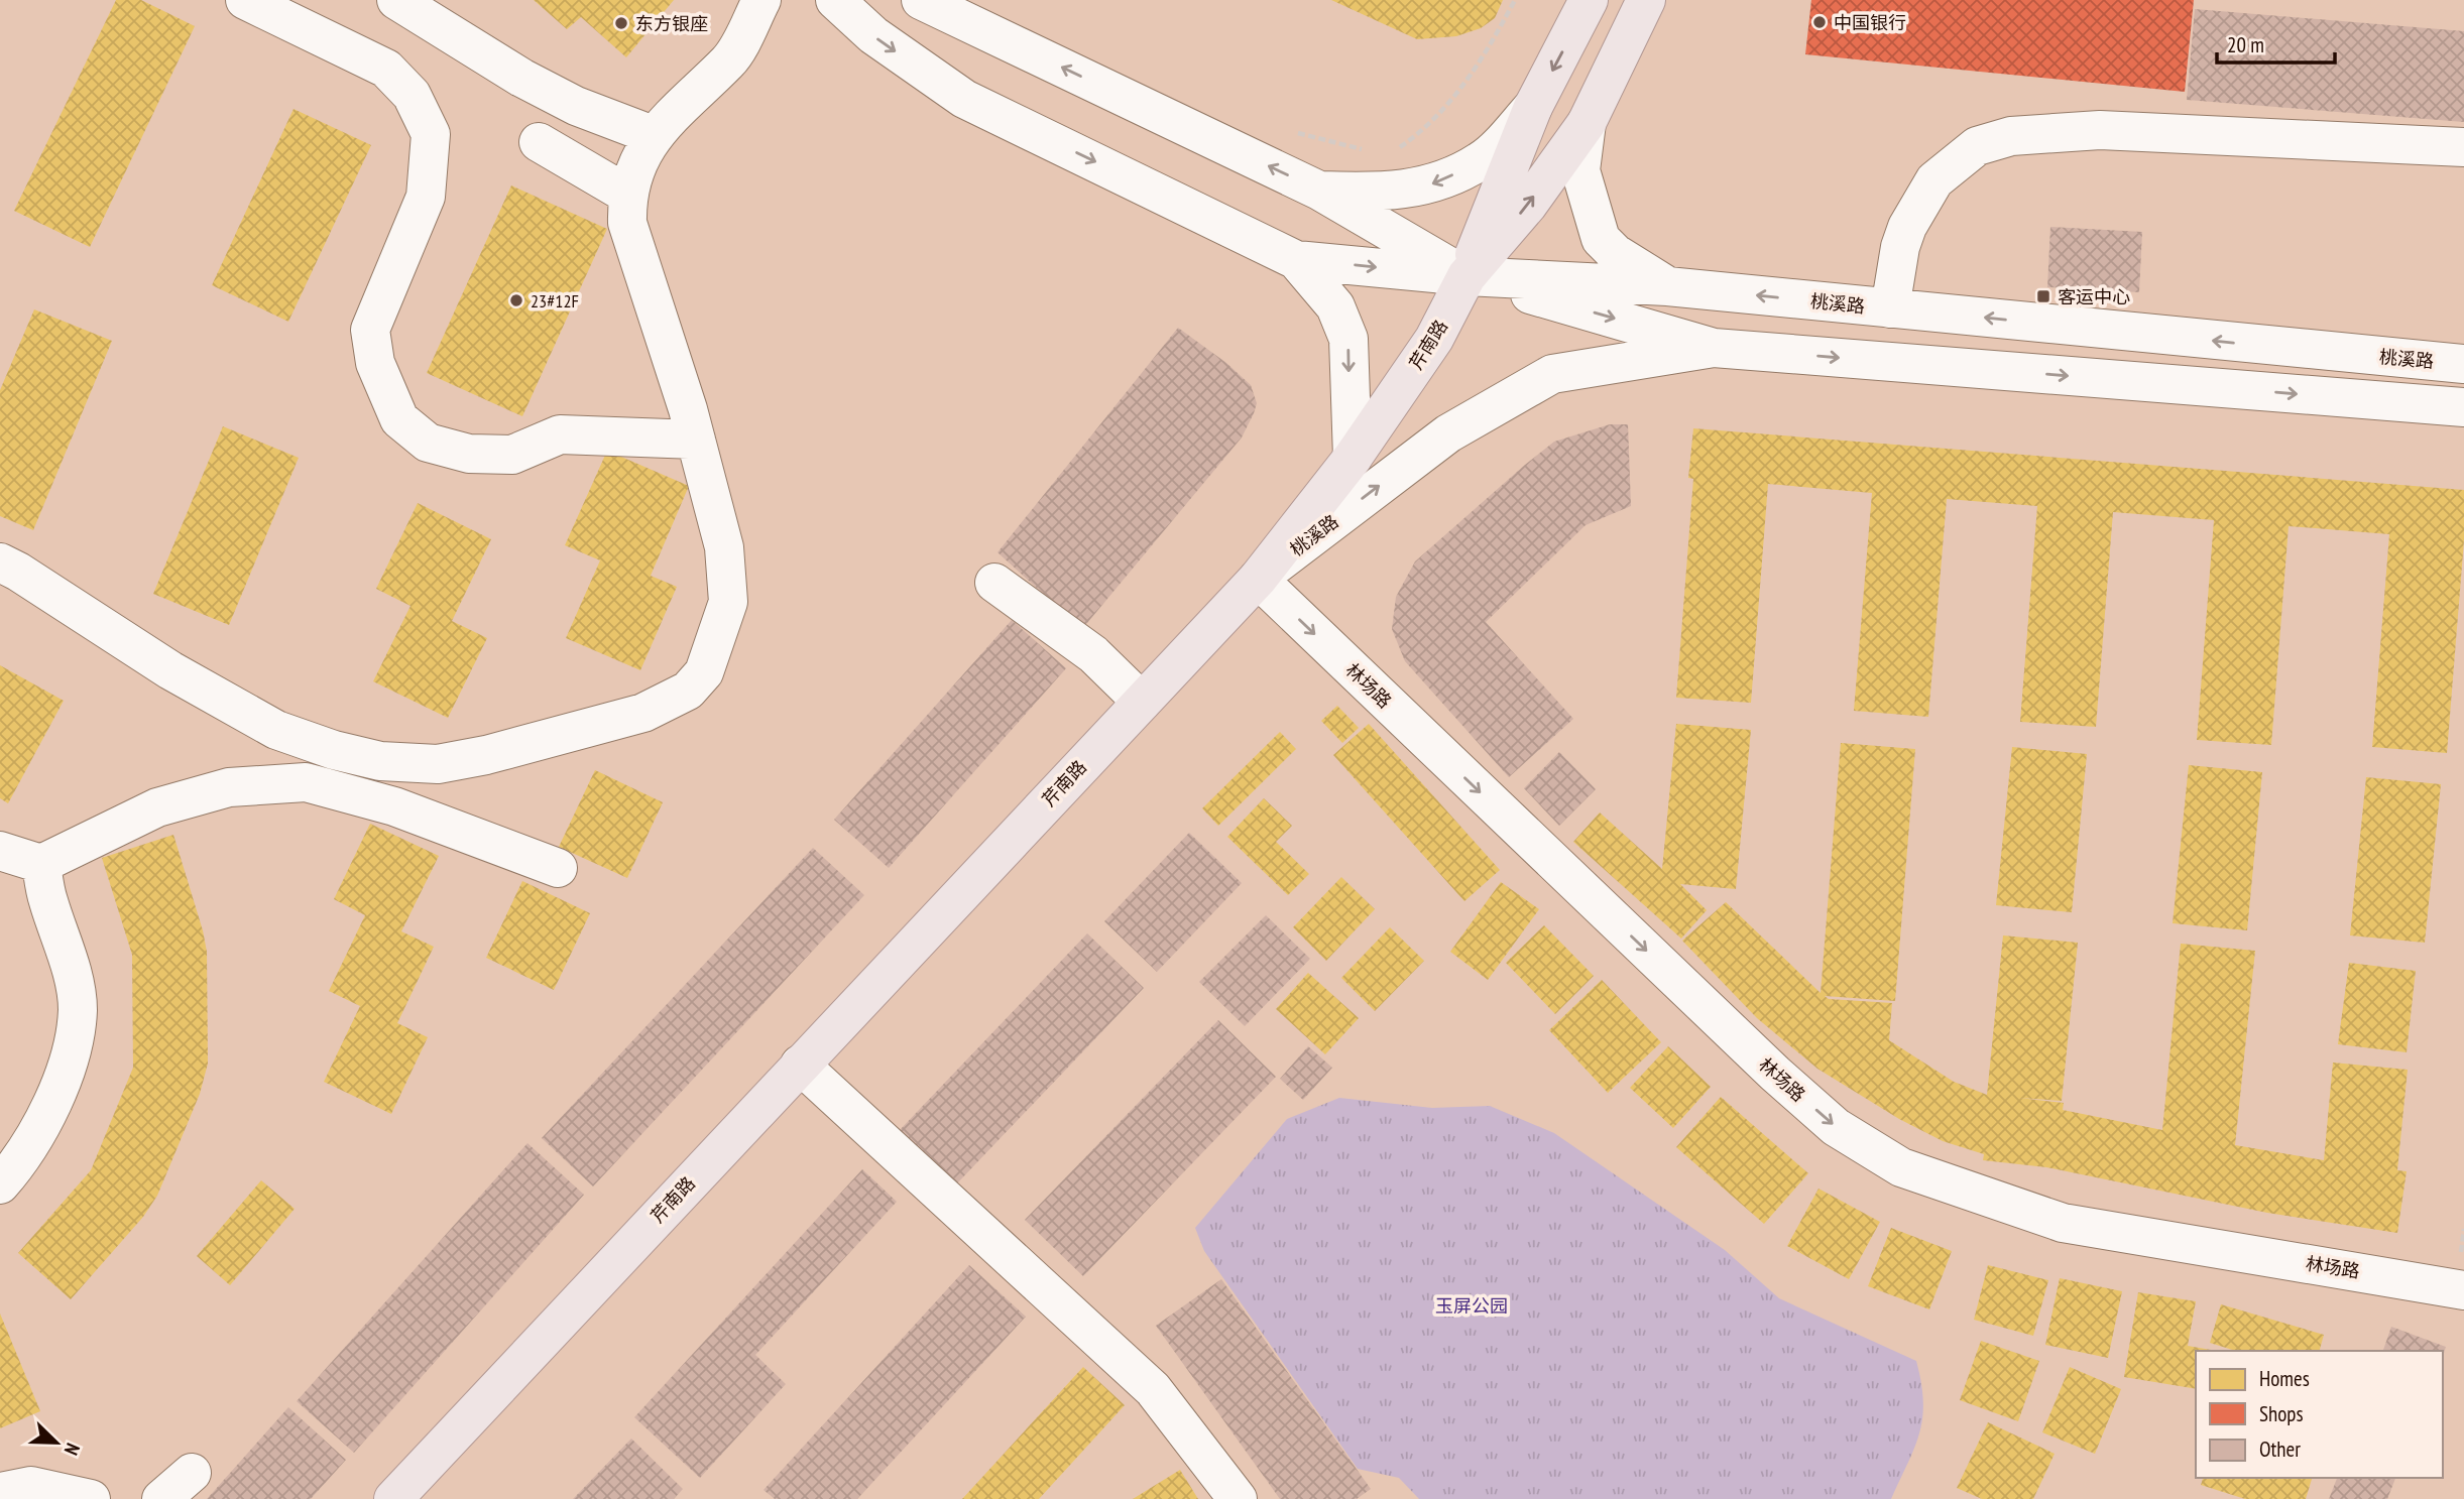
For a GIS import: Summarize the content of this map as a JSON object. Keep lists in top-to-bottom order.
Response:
{
  "streets": {
    "main road": ["芹南路"],
    "street": ["桃溪路", "林场路"]
  },
  "crossings": [
    ["桃溪路", "芹南路"],
    ["桃溪路", "林场路"],
    ["芹南路", "林场路"]
  ],
  "one_way": ["林场路"],
  "parks": ["玉屏公园"],
  "places": {
    "other": ["中国银行", "东方银座", "23#12F"],
    "transit": ["客运中心"]
  },
  "legend": ["Homes", "Shops", "Other"],
  "scale_bar": "20 m",
  "north": "bottom right"
}
